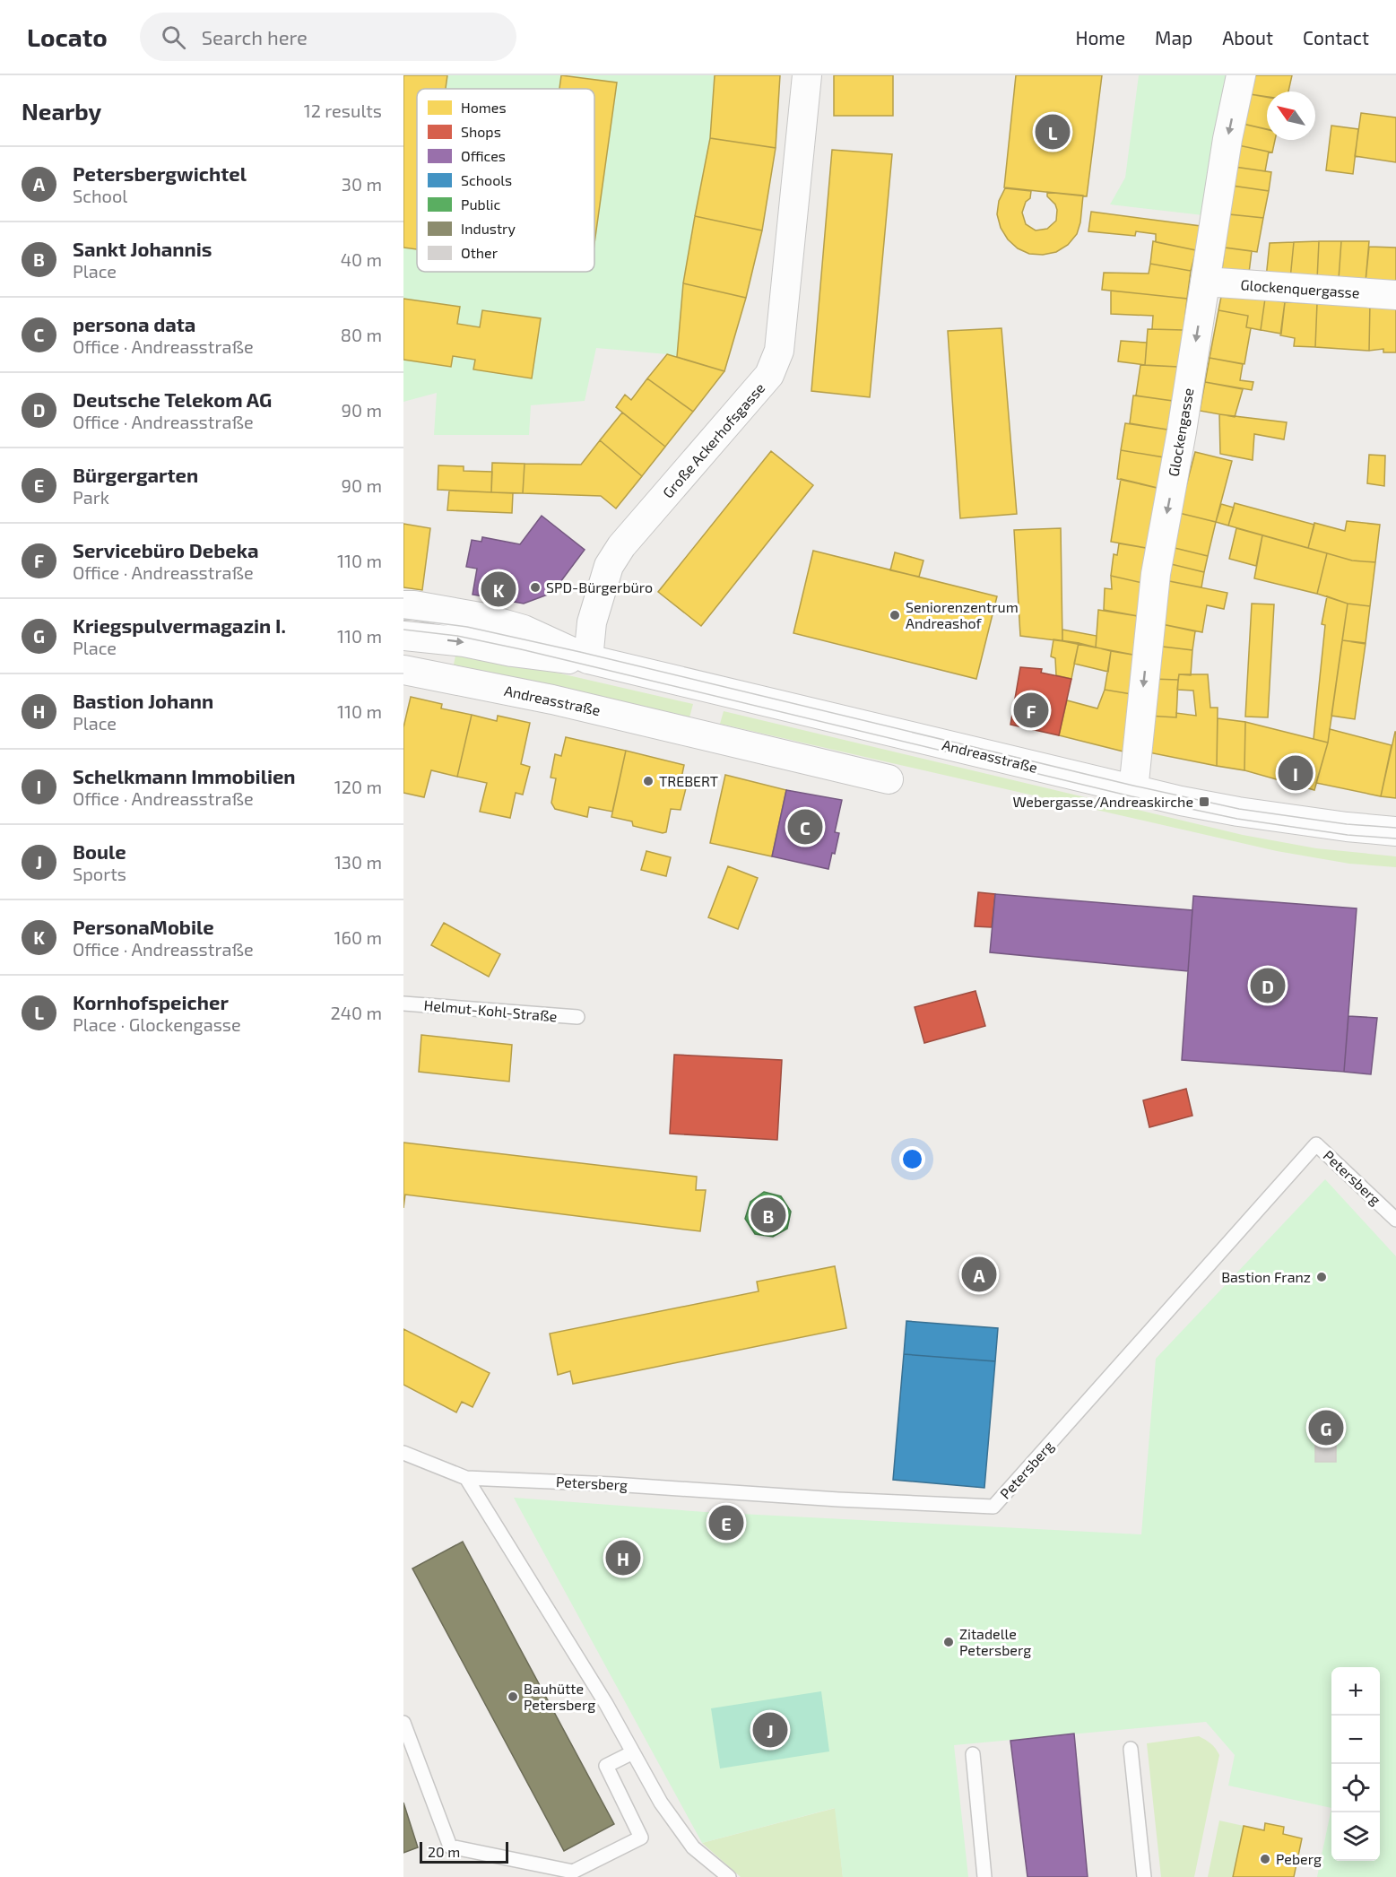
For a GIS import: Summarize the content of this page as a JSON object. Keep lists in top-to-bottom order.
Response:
{
  "streets": {
    "street": [
      "Glockenquergasse",
      "Glockengasse",
      "Große Ackerhofsgasse",
      "Andreasstraße"
    ],
    "lane": ["Helmut-Kohl-Straße", "Petersberg"]
  },
  "crossings": [
    ["Glockenquergasse", "Glockengasse"],
    ["Glockengasse", "Andreasstraße"],
    ["Große Ackerhofsgasse", "Andreasstraße"]
  ],
  "one_way": ["Glockengasse"],
  "places": {
    "other": [
      "SPD-Bürgerbüro",
      "Seniorenzentrum Andreashof",
      "TREBERT",
      "Bastion Franz",
      "Zitadelle Petersberg",
      "Bauhütte Petersberg",
      "Peberg"
    ],
    "transit": ["Webergasse/Andreaskirche"]
  },
  "legend": [
    "Homes",
    "Shops",
    "Offices",
    "Schools",
    "Public",
    "Industry",
    "Other"
  ],
  "scale_bar": "20 m",
  "north": "top left",
  "page": {
    "header": "Locato",
    "search": "Search here",
    "nav": [
      "Home",
      "Map",
      "About",
      "Contact"
    ],
    "heading": ["Nearby", "12 results"],
    "pins": [
      "L",
      "K",
      "F",
      "I",
      "C",
      "D",
      "B",
      "A",
      "G",
      "E",
      "H",
      "J"
    ],
    "list": [
      {
        "mark": "A",
        "name": "Petersbergwichtel",
        "note": "School",
        "value": "30 m"
      },
      {
        "mark": "B",
        "name": "Sankt Johannis",
        "note": "Place",
        "value": "40 m"
      },
      {
        "mark": "C",
        "name": "persona data",
        "note": "Office · Andreasstraße",
        "value": "80 m"
      },
      {
        "mark": "D",
        "name": "Deutsche Telekom AG",
        "note": "Office · Andreasstraße",
        "value": "90 m"
      },
      {
        "mark": "E",
        "name": "Bürgergarten",
        "note": "Park",
        "value": "90 m"
      },
      {
        "mark": "F",
        "name": "Servicebüro Debeka",
        "note": "Office · Andreasstraße",
        "value": "110 m"
      },
      {
        "mark": "G",
        "name": "Kriegspulvermagazin I.",
        "note": "Place",
        "value": "110 m"
      },
      {
        "mark": "H",
        "name": "Bastion Johann",
        "note": "Place",
        "value": "110 m"
      },
      {
        "mark": "I",
        "name": "Schelkmann Immobilien",
        "note": "Office · Andreasstraße",
        "value": "120 m"
      },
      {
        "mark": "J",
        "name": "Boule",
        "note": "Sports",
        "value": "130 m"
      },
      {
        "mark": "K",
        "name": "PersonaMobile",
        "note": "Office · Andreasstraße",
        "value": "160 m"
      },
      {
        "mark": "L",
        "name": "Kornhofspeicher",
        "note": "Place · Glockengasse",
        "value": "240 m"
      }
    ],
    "map_buttons": ["+", "−"],
    "scale": "20 m"
  }
}
